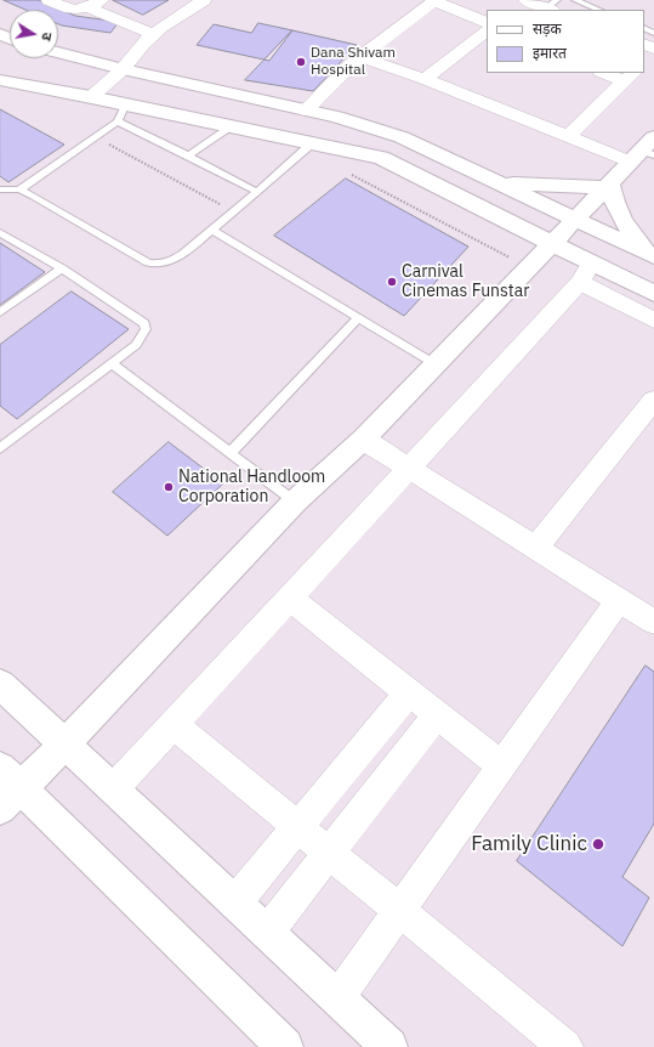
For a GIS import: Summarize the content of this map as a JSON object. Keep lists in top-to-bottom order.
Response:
{
  "places": [
    "Dana Shivam Hospital",
    "Carnival Cinemas Funstar",
    "National Handloom Corporation",
    "Family Clinic"
  ],
  "legend": ["सड़क", "इमारत"],
  "north": "right"
}
